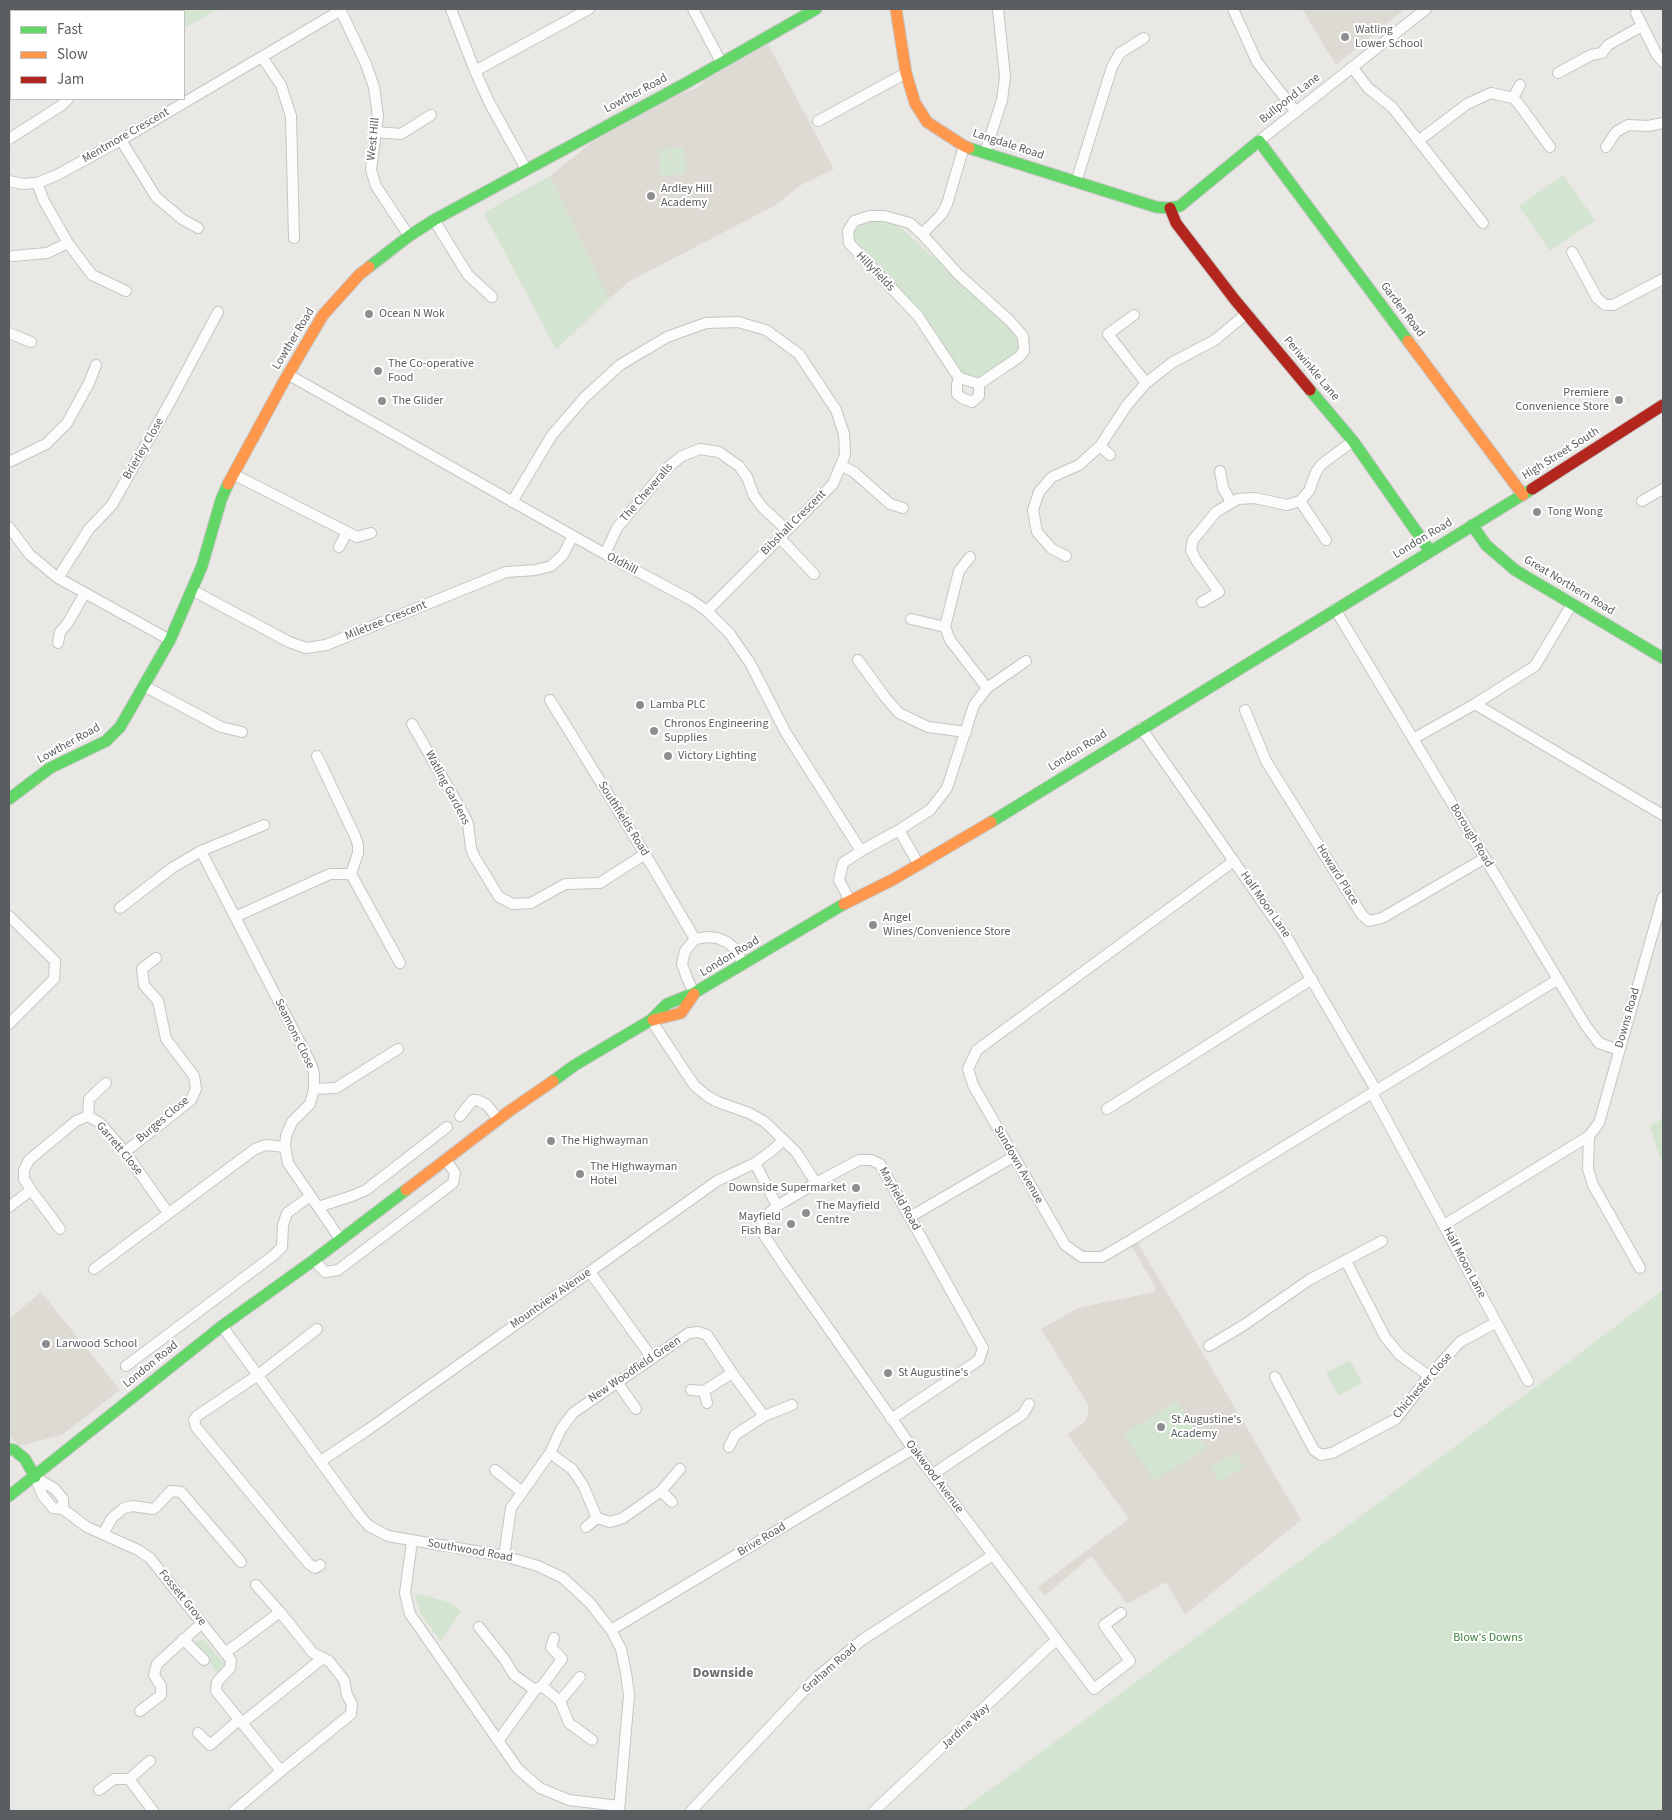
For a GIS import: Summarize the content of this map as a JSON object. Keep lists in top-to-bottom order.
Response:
{
  "streets": {
    "street": [
      "Lowther Road",
      "Bullpond Lane",
      "Mentmore Crescent",
      "West Hill",
      "Langdale Road",
      "Hillyfields",
      "Garden Road",
      "Periwinkle Lane",
      "Brierley Close",
      "High Street South",
      "The Cheveralls",
      "Bibshall Crescent",
      "London Road",
      "Oldhill",
      "Great Northern Road",
      "Miletree Crescent",
      "Watling Gardens",
      "Southfields Road",
      "Borough Road",
      "Howard Place",
      "Half Moon Lane",
      "Downs Road",
      "Seamons Close",
      "Burges Close",
      "Garrett Close",
      "Sundown Avenue",
      "Mayfield Road",
      "Mountview AVenue",
      "New Woodfield Green",
      "Chichester Close",
      "Oakwood Avenue",
      "Brive Road",
      "Southwood Road",
      "Fossett Grove",
      "Graham Road",
      "Jardine Way"
    ]
  },
  "crossings": [
    ["Lowther Road", "West Hill"],
    ["Lowther Road", "Oldhill"],
    ["Lowther Road", "Miletree Crescent"],
    ["Bullpond Lane", "Langdale Road"],
    ["Bullpond Lane", "Garden Road"],
    ["Bullpond Lane", "Periwinkle Lane"],
    ["Mentmore Crescent", "West Hill"],
    ["Langdale Road", "Periwinkle Lane"],
    ["Garden Road", "High Street South"],
    ["Periwinkle Lane", "London Road"],
    ["High Street South", "London Road"],
    ["High Street South", "Great Northern Road"],
    ["The Cheveralls", "Bibshall Crescent"],
    ["The Cheveralls", "Oldhill"],
    ["Bibshall Crescent", "Oldhill"],
    ["London Road", "Great Northern Road"],
    ["London Road", "Borough Road"],
    ["London Road", "Half Moon Lane"],
    ["London Road", "Southwood Road"],
    ["London Road", "Fossett Grove"],
    ["Oldhill", "Miletree Crescent"],
    ["Watling Gardens", "Southfields Road"],
    ["Borough Road", "Howard Place"],
    ["Borough Road", "Downs Road"],
    ["Borough Road", "Sundown Avenue"],
    ["Half Moon Lane", "Sundown Avenue"],
    ["Half Moon Lane", "Chichester Close"],
    ["Burges Close", "Garrett Close"],
    ["Mayfield Road", "Oakwood Avenue"],
    ["Mountview AVenue", "Southwood Road"],
    ["New Woodfield Green", "Southwood Road"],
    ["Oakwood Avenue", "Brive Road"],
    ["Oakwood Avenue", "Graham Road"],
    ["Oakwood Avenue", "Jardine Way"],
    ["Brive Road", "Southwood Road"]
  ],
  "districts": ["Downside"],
  "parks": ["Blow's Downs"],
  "places": [
    "Watling Lower School",
    "Ardley Hill Academy",
    "Ocean N Wok",
    "The Co-operative Food",
    "Premiere Convenience Store",
    "The Glider",
    "Tong Wong",
    "Lamba PLC",
    "Chronos Engineering Supplies",
    "Victory Lighting",
    "Angel Wines/Convenience Store",
    "The Highwayman",
    "The Highwayman Hotel",
    "Downside Supermarket",
    "The Mayfield Centre",
    "Mayfield Fish Bar",
    "Larwood School",
    "St Augustine's",
    "St Augustine's Academy"
  ],
  "legend": ["Fast", "Slow", "Jam"]
}
